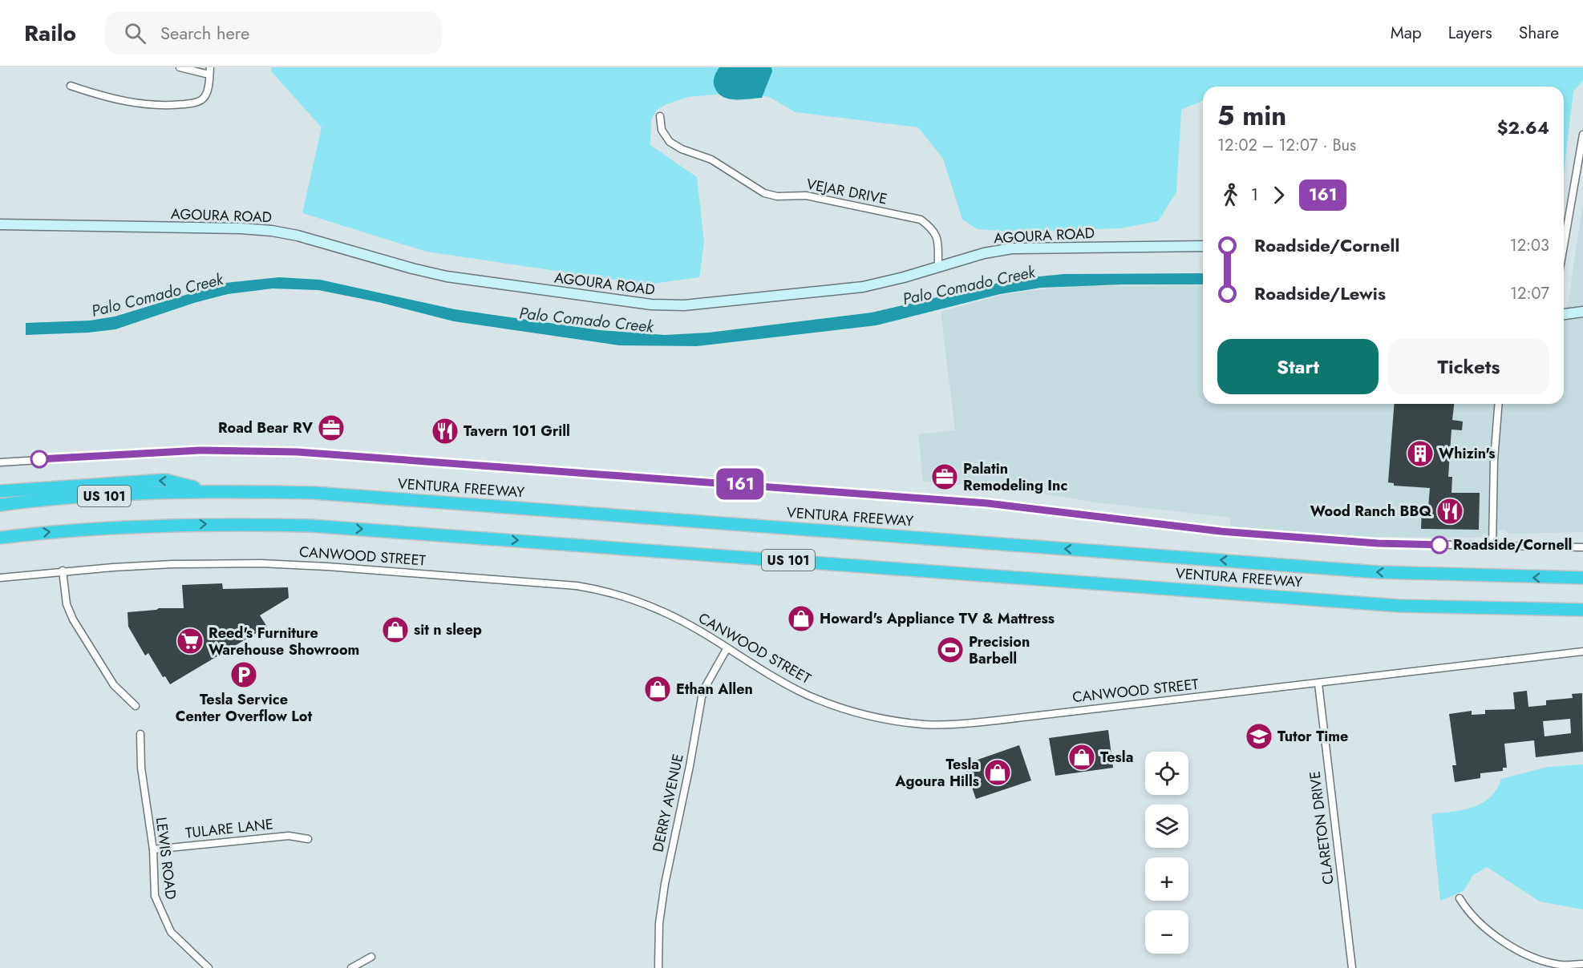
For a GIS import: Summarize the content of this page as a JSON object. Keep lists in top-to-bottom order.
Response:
{
  "streets": {
    "highway": ["VENTURA FREEWAY", "US 101"],
    "main road": ["AGOURA ROAD"],
    "street": [
      "VEJAR DRIVE",
      "CANWOOD STREET",
      "DERRY AVENUE",
      "CLARETON DRIVE",
      "TULARE LANE",
      "LEWIS ROAD"
    ]
  },
  "crossings": [
    ["VEJAR DRIVE", "AGOURA ROAD"],
    ["CANWOOD STREET", "DERRY AVENUE"],
    ["CANWOOD STREET", "CLARETON DRIVE"],
    ["TULARE LANE", "LEWIS ROAD"]
  ],
  "water": ["Palo Comado Creek"],
  "places": {
    "office": ["Road Bear RV", "Palatin Remodeling Inc"],
    "restaurant": ["Tavern 101 Grill", "Wood Ranch BBQ"],
    "building": ["Whizin's"],
    "other": ["Roadside/Cornell"],
    "shop": [
      "Howard's Appliance TV & Mattress",
      "sit n sleep",
      "Ethan Allen",
      "Tesla",
      "Tesla Agoura Hills"
    ],
    "supermarket": ["Reed's Furniture Warehouse Showroom"],
    "sports": ["Precision Barbell"],
    "parking": ["Tesla Service Center Overflow Lot"],
    "school or university": ["Tutor Time"]
  },
  "lines": ["bus line 161"],
  "page": {
    "header": "Railo",
    "search": "Search here",
    "nav": ["Map", "Layers", "Share"],
    "on_map": "161",
    "heading": ["5 min", "12:02 – 12:07 · Bus", "$2.64"],
    "legs": ["1", "161"],
    "list": [
      {
        "name": "Roadside/Cornell",
        "value": "12:03"
      },
      {
        "name": "Roadside/Lewis",
        "value": "12:07"
      }
    ],
    "buttons": ["Start", "Tickets"],
    "map_buttons": ["+", "−"]
  }
}
